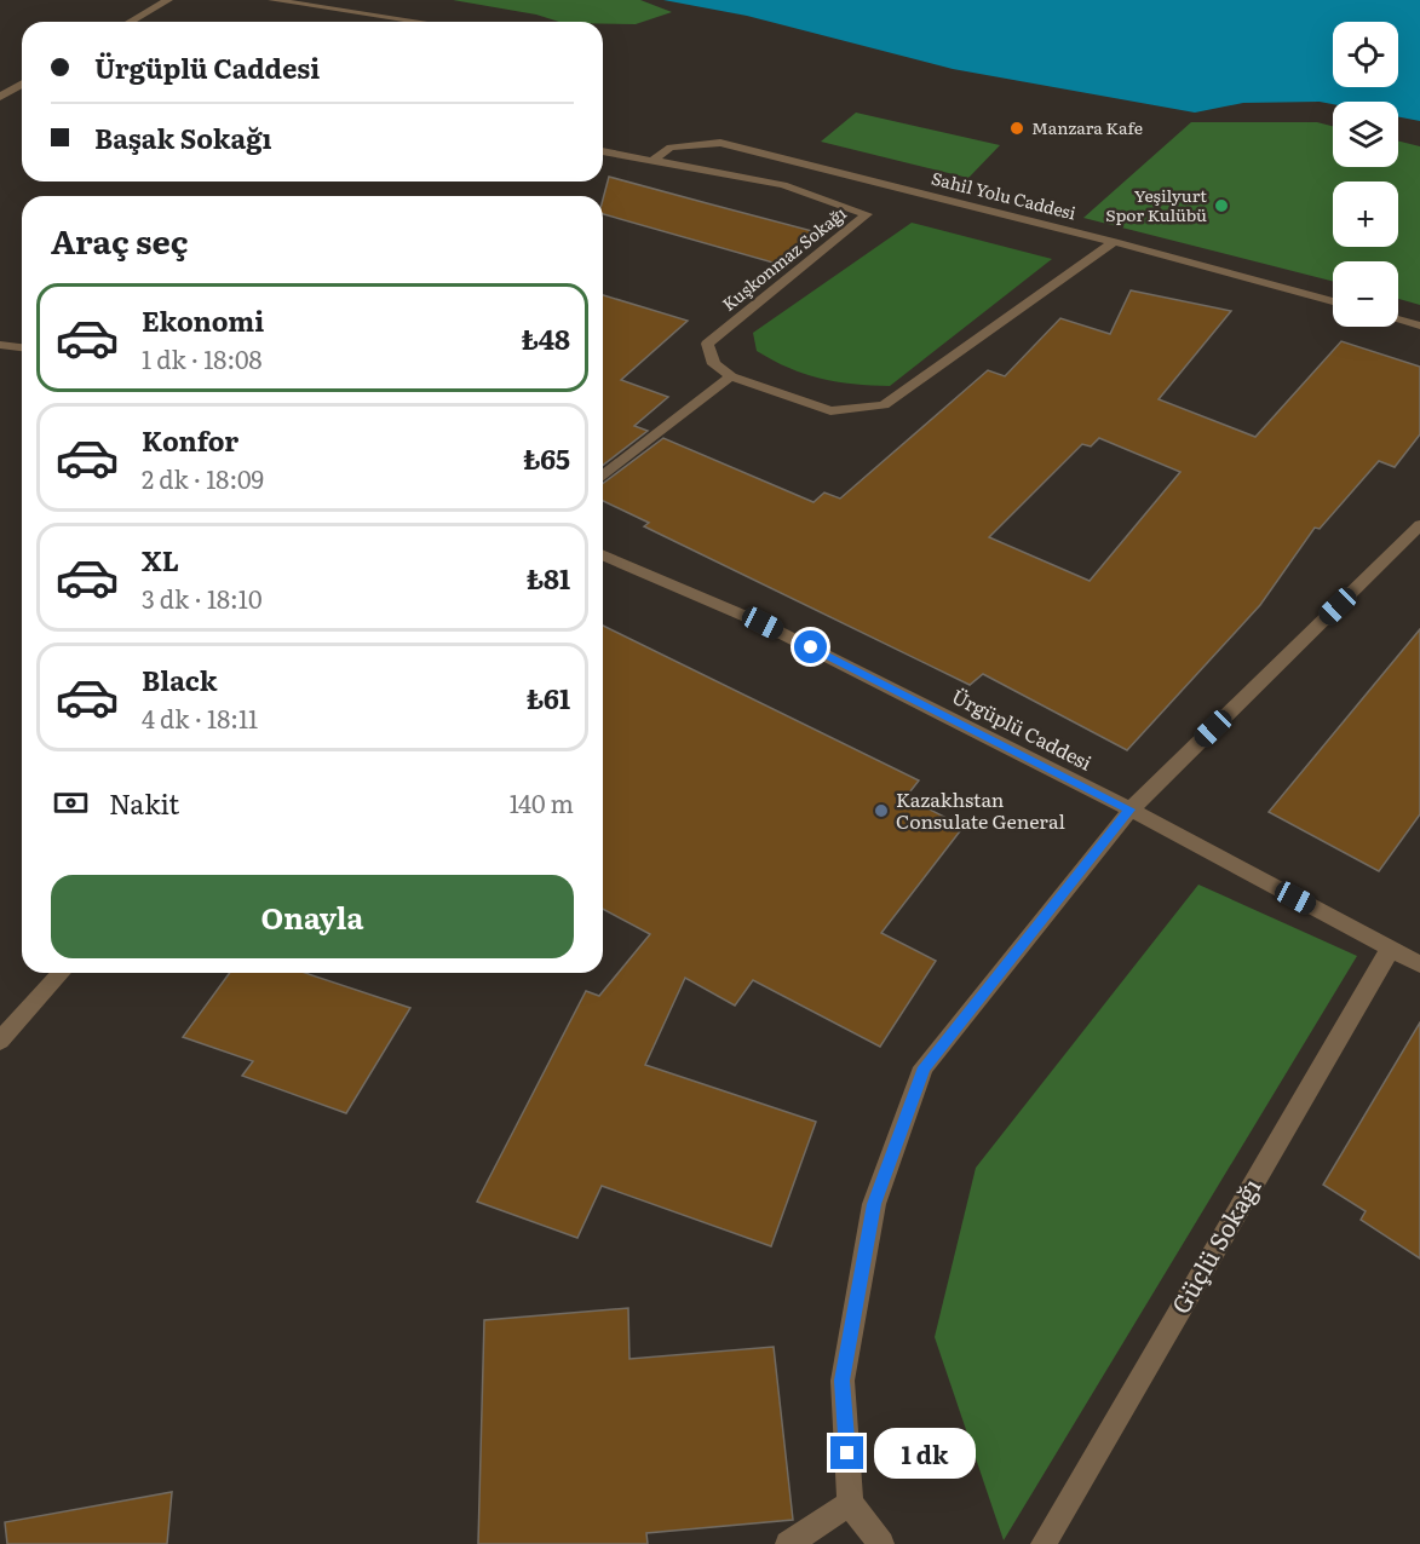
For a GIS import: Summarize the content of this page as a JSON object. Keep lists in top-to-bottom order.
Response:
{
  "streets": {
    "street": [
      "Sahil Yolu Caddesi",
      "Kuşkonmaz Sokağı",
      "Ürgüplü Caddesi",
      "Güçlü Sokağı"
    ]
  },
  "crossings": [
    ["Sahil Yolu Caddesi", "Kuşkonmaz Sokağı"],
    ["Ürgüplü Caddesi", "Güçlü Sokağı"]
  ],
  "places": ["Manzara Kafe", "Yeşilyurt Spor Kulübü", "Kazakhstan Consulate General"],
  "page": {
    "map_buttons": ["+", "−"],
    "banner": ["Ürgüplü Caddesi", "Başak Sokağı"],
    "heading": "Araç seç",
    "list": [
      {
        "name": "Ekonomi",
        "note": "1 dk · 18:08",
        "value": "₺48"
      },
      {
        "name": "Konfor",
        "note": "2 dk · 18:09",
        "value": "₺65"
      },
      {
        "name": "XL",
        "note": "3 dk · 18:10",
        "value": "₺81"
      },
      {
        "name": "Black",
        "note": "4 dk · 18:11",
        "value": "₺61"
      }
    ],
    "pay": ["Nakit", "140 m"],
    "buttons": "Onayla",
    "bubble": "1 dk"
  }
}
